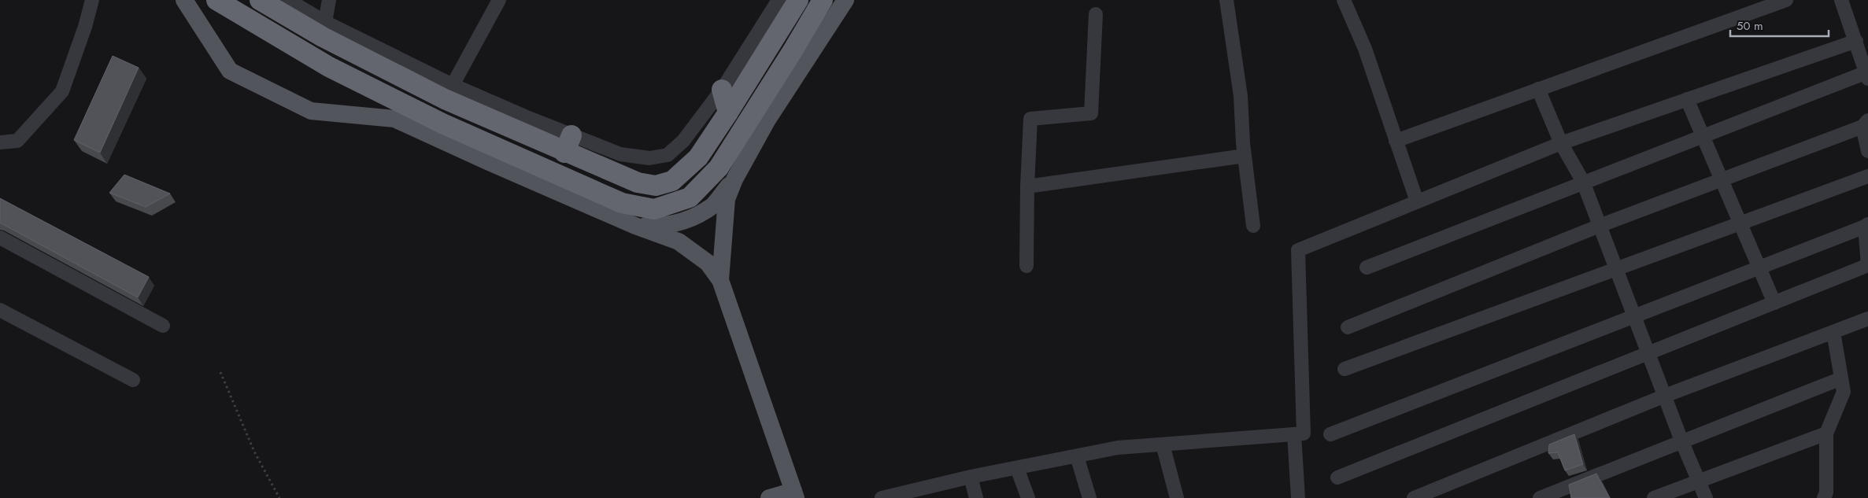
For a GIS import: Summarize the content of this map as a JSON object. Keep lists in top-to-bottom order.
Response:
{
  "scale_bar": "50 m"
}
